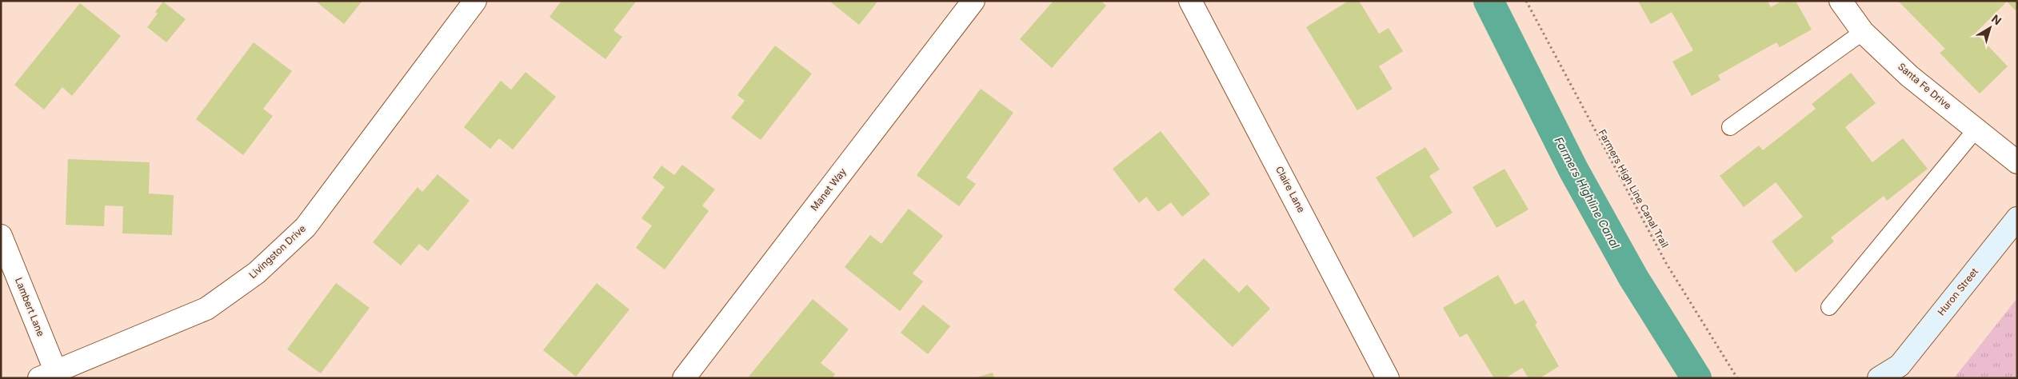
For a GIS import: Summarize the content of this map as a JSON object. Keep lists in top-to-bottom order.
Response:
{
  "streets": {
    "main road": ["Huron Street"],
    "street": [
      "Santa Fe Drive",
      "Manet Way",
      "Claire Lane",
      "Livingston Drive",
      "Lambert Lane"
    ],
    "path": ["Farmers High Line Canal Trail"]
  },
  "crossings": [
    ["Livingston Drive", "Lambert Lane"]
  ],
  "water": ["Farmers Highline Canal"],
  "north": "top right"
}
